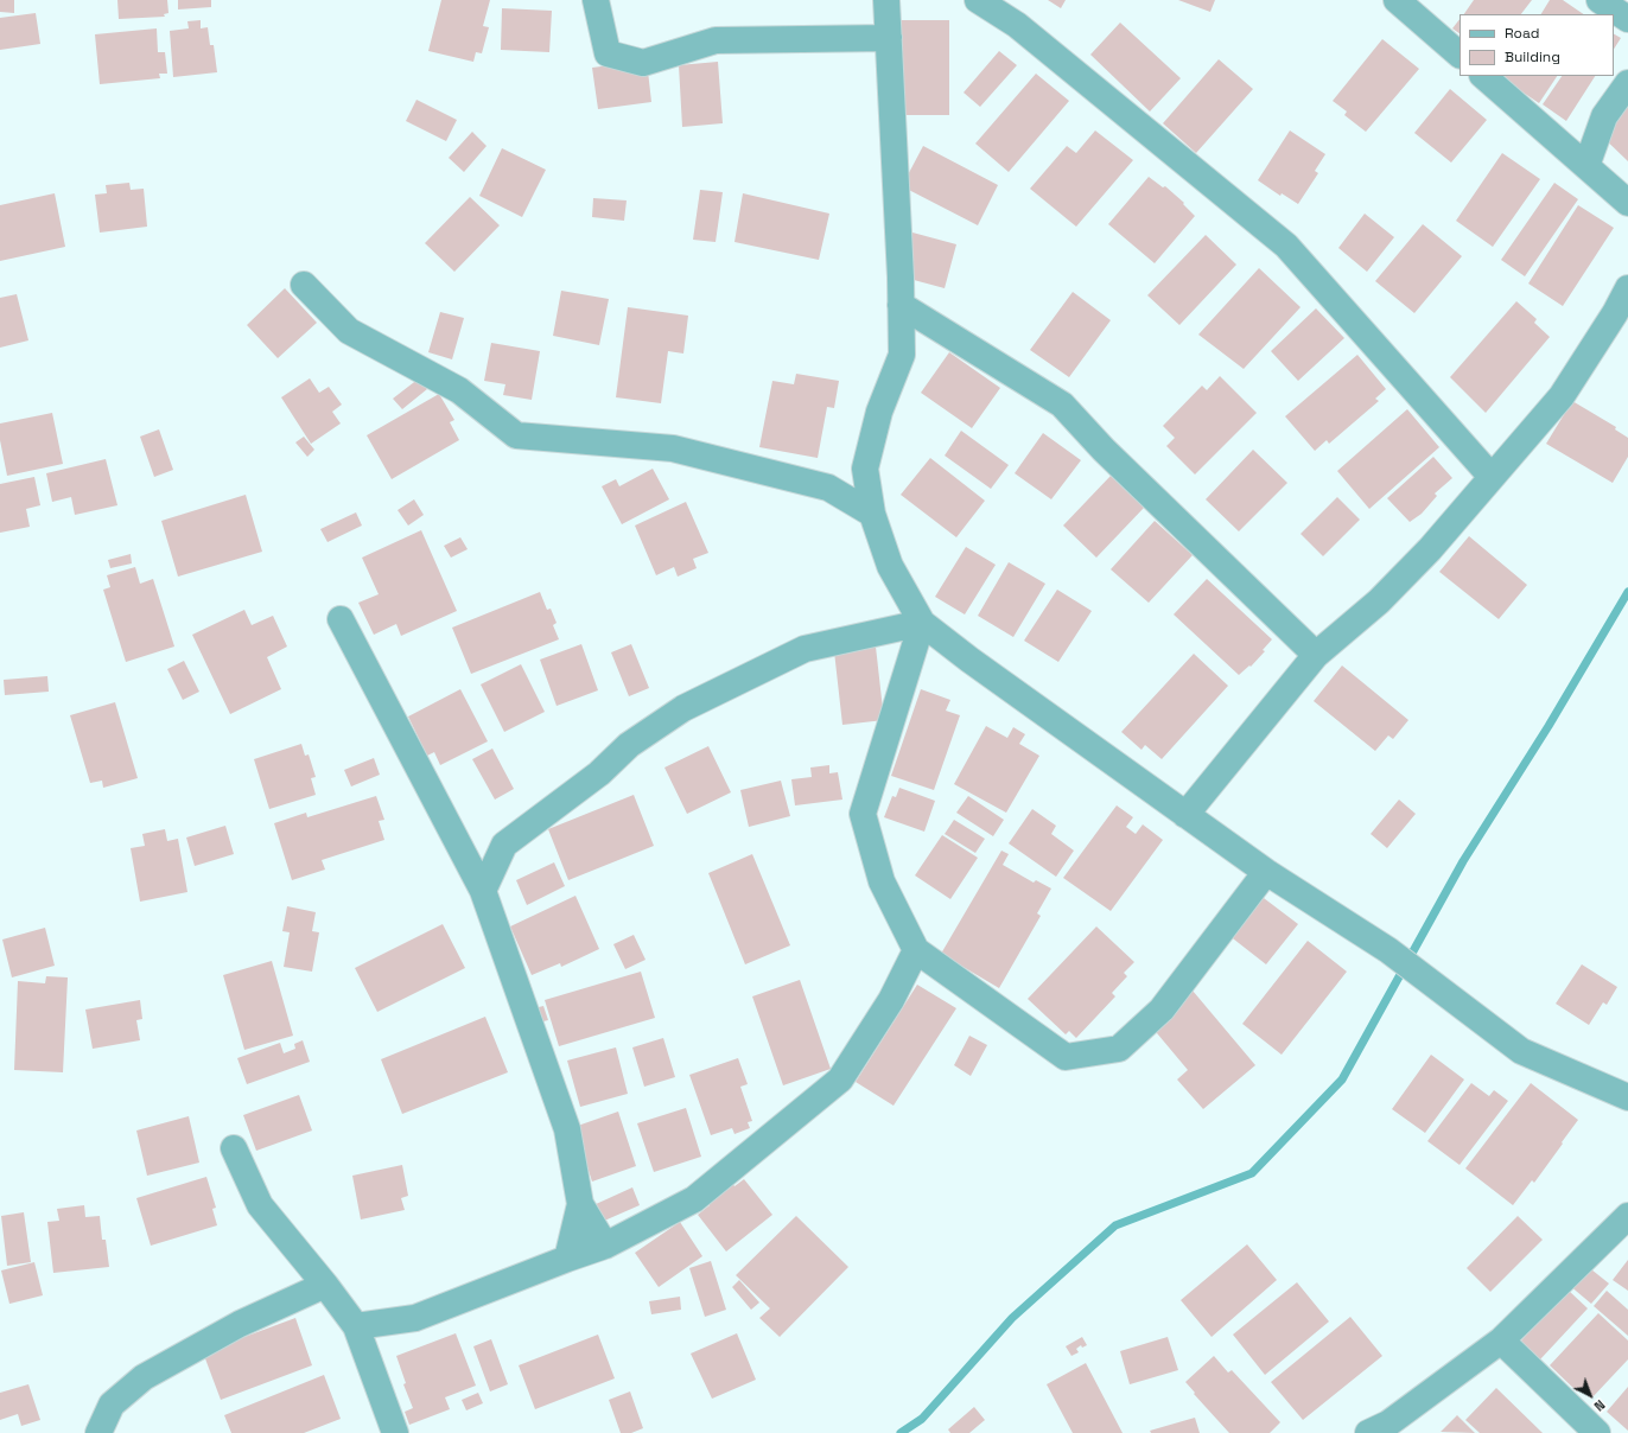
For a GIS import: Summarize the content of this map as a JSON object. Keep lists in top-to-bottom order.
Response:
{
  "legend": ["Road", "Building"],
  "north": "bottom right"
}
